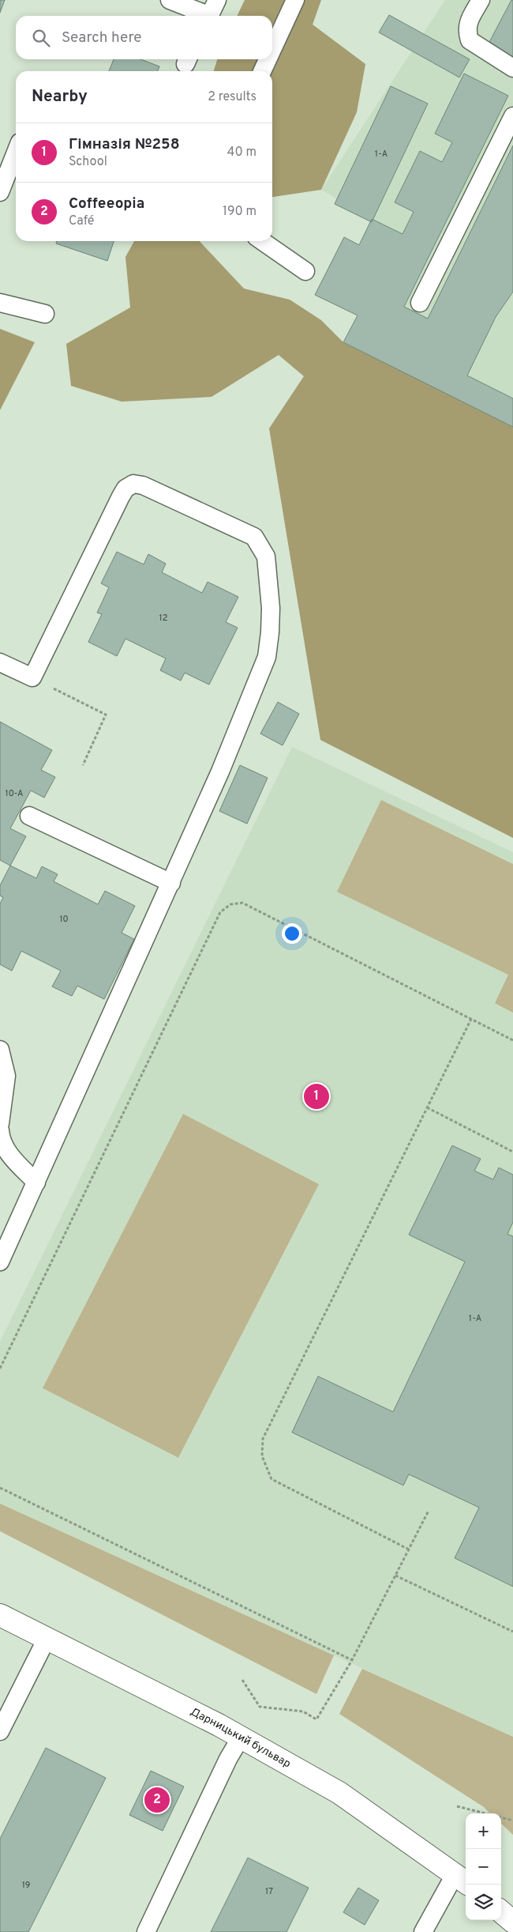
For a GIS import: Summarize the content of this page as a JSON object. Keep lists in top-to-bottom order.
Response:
{
  "streets": {
    "street": ["Дарницький бульвар"]
  },
  "house_numbers": [
    "1-А",
    "12",
    "10-А",
    "10",
    "1-А",
    "19",
    "17"
  ],
  "page": {
    "search": "Search here",
    "heading": ["Nearby", "2 results"],
    "list": [
      {
        "mark": "1",
        "name": "Гімназія №258",
        "note": "School",
        "value": "40 m"
      },
      {
        "mark": "2",
        "name": "Coffeeopia",
        "note": "Café",
        "value": "190 m"
      }
    ],
    "pins": ["1", "2"],
    "map_buttons": ["+", "−"]
  }
}
